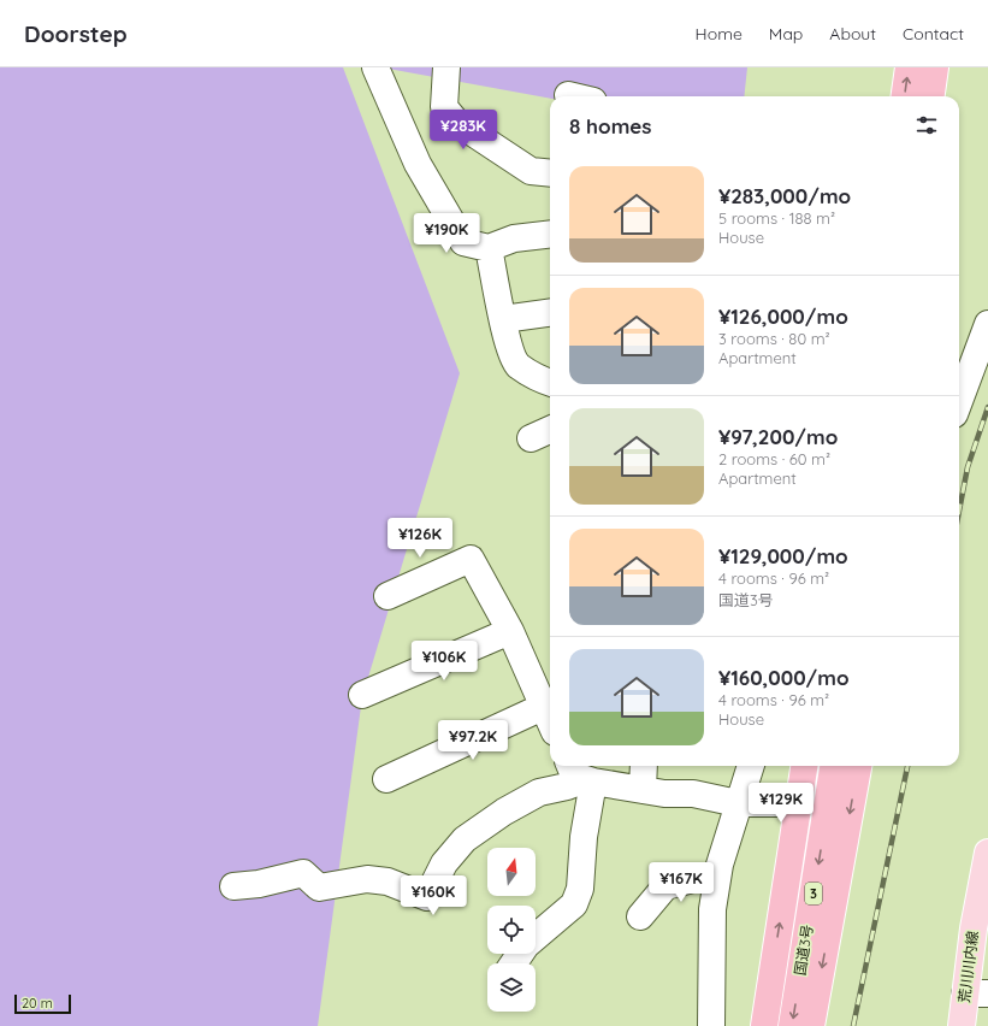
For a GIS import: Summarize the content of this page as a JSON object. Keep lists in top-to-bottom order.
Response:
{
  "streets": {
    "highway": ["3", "国道3号"],
    "main road": ["荒川川内線"]
  },
  "scale_bar": "20 m",
  "north": "top",
  "page": {
    "header": "Doorstep",
    "nav": [
      "Home",
      "Map",
      "About",
      "Contact"
    ],
    "heading": "8 homes",
    "price": [
      "¥283K",
      "¥190K",
      "¥126K",
      "¥106K",
      "¥97.2K",
      "¥129K",
      "¥167K",
      "¥160K"
    ],
    "list": [
      {
        "name": "¥283,000/mo",
        "note": "5 rooms · 188 m² · House"
      },
      {
        "name": "¥126,000/mo",
        "note": "3 rooms · 80 m² · Apartment"
      },
      {
        "name": "¥97,200/mo",
        "note": "2 rooms · 60 m² · Apartment"
      },
      {
        "name": "¥129,000/mo",
        "note": "4 rooms · 96 m² · 国道3号"
      },
      {
        "name": "¥160,000/mo",
        "note": "4 rooms · 96 m² · House"
      }
    ],
    "scale": "20 m"
  }
}
